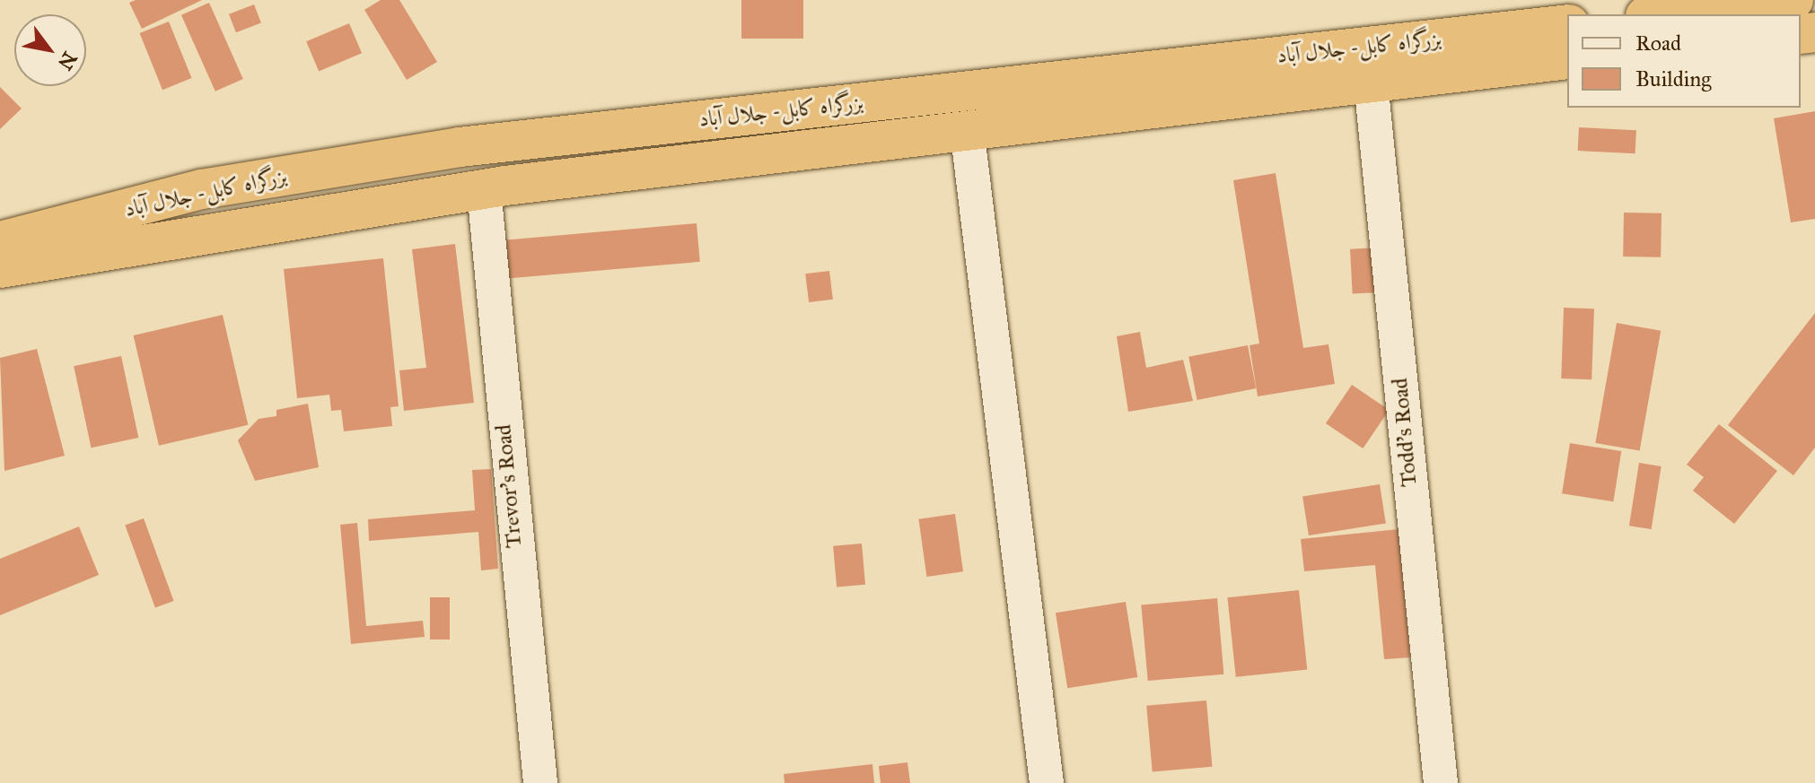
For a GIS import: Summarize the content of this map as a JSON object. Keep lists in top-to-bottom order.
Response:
{
  "streets": {
    "highway": ["بزرگراه کابل- جلال آباد"],
    "street": ["Todd's Road", "Trevor's Road"]
  },
  "crossings": [
    ["بزرگراه کابل- جلال آباد", "Todd's Road"],
    ["بزرگراه کابل- جلال آباد", "Trevor's Road"]
  ],
  "legend": ["Road", "Building"],
  "north": "bottom right"
}
